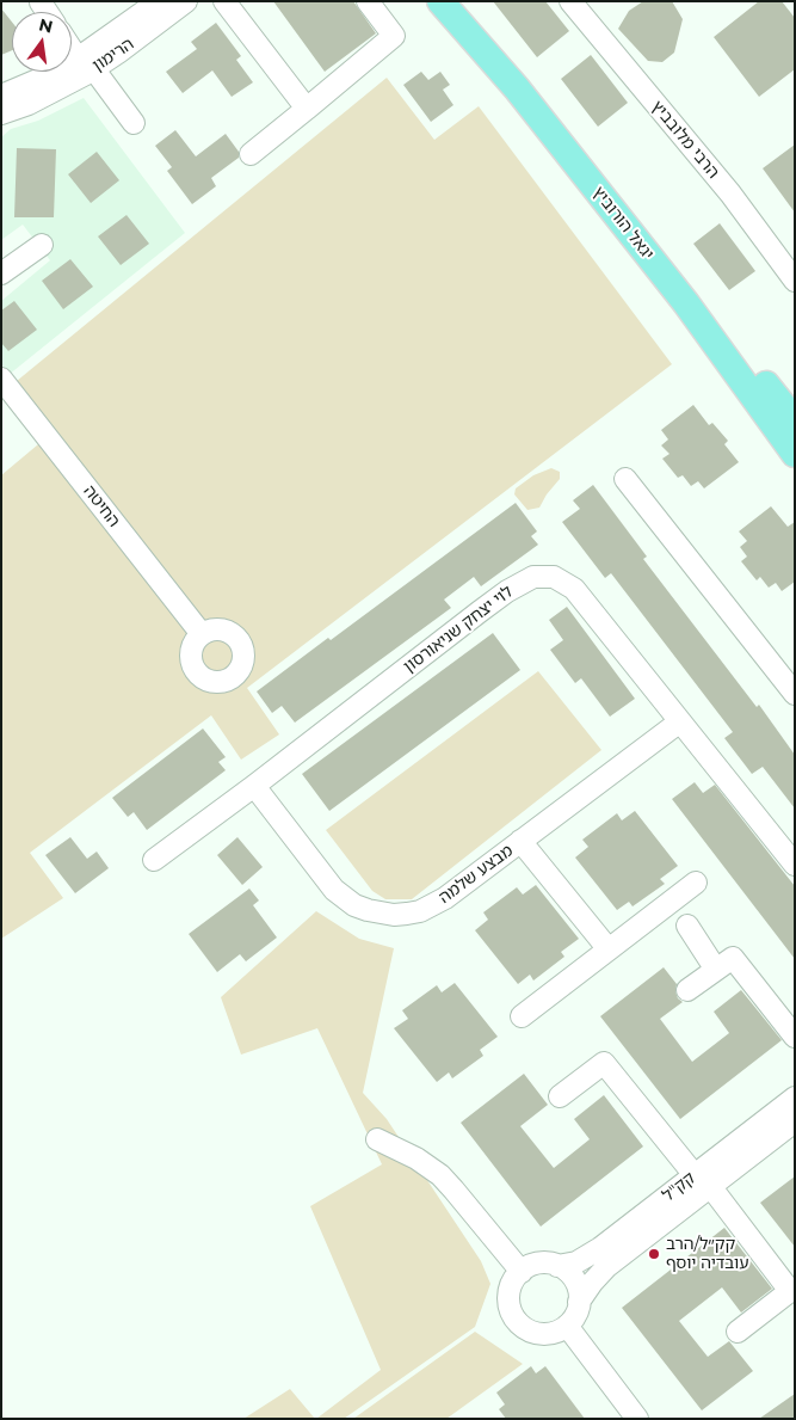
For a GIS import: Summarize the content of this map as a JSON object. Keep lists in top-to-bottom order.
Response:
{
  "streets": {
    "main road": ["יגאל הורוביץ"],
    "street": [
      "הרימון",
      "הרבי מלובביץ",
      "החיטה",
      "לוי יצחק שניאורסון",
      "מבצע שלמה",
      "קק\"ל"
    ]
  },
  "crossings": [
    ["לוי יצחק שניאורסון", "מבצע שלמה"]
  ],
  "places": ["קק״ל/הרב עובדיה יוסף"],
  "north": "top"
}
